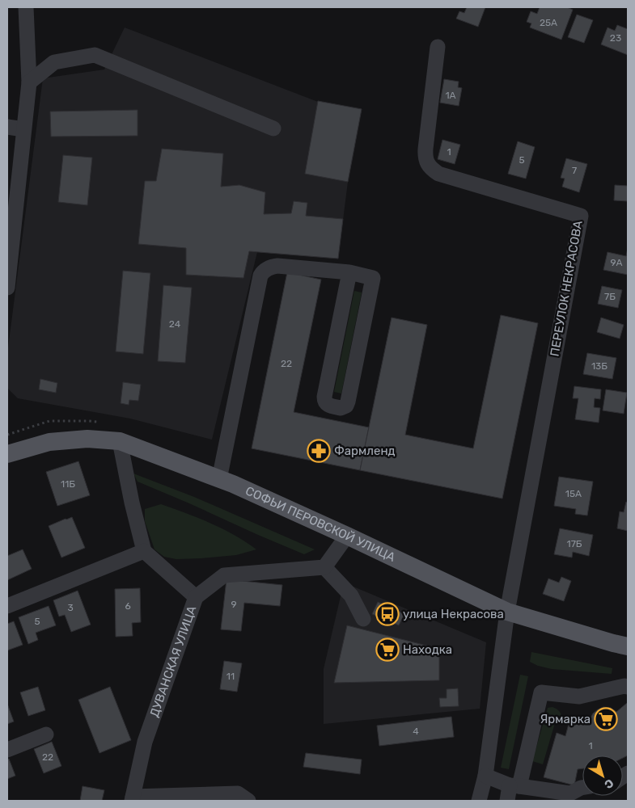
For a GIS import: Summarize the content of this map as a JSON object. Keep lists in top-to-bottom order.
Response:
{
  "streets": {
    "main road": ["СОФЬИ ПЕРОВСКОЙ УЛИЦА"],
    "street": ["ПЕРЕУЛОК НЕКРАСОВА", "ДУВАНСКАЯ УЛИЦА"]
  },
  "crossings": [
    ["ПЕРЕУЛОК НЕКРАСОВА", "СОФЬИ ПЕРОВСКОЙ УЛИЦА"]
  ],
  "places": {
    "pharmacy": ["Фармленд"],
    "bus stop": ["улица Некрасова"],
    "supermarket": ["Находка", "Ярмарка"]
  },
  "house_numbers": [
    "25А",
    "23",
    "1А",
    "1",
    "5",
    "7",
    "9А",
    "7Б",
    "24",
    "22",
    "13Б",
    "11Б",
    "15А",
    "17Б",
    "9",
    "6",
    "3",
    "5",
    "11",
    "4",
    "1",
    "22"
  ],
  "north": "bottom right"
}
